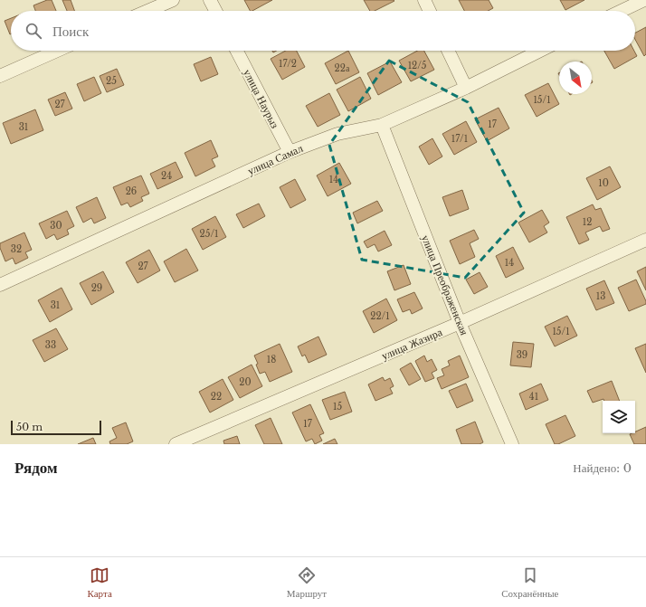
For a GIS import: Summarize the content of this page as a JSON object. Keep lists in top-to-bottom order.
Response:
{
  "streets": {
    "street": [
      "улица Наурыз",
      "улица Самал",
      "улица Преображенская",
      "улица Жазира"
    ]
  },
  "crossings": [
    ["улица Наурыз", "улица Самал"],
    ["улица Самал", "улица Преображенская"],
    ["улица Преображенская", "улица Жазира"]
  ],
  "house_numbers": [
    "17/2",
    "12/5",
    "22а",
    "25",
    "15/1",
    "27",
    "17",
    "31",
    "17/1",
    "24",
    "14",
    "10",
    "26",
    "12",
    "30",
    "25/1",
    "32",
    "14",
    "27",
    "29",
    "13",
    "31",
    "22/1",
    "15/1",
    "33",
    "39",
    "18",
    "20",
    "22",
    "41",
    "15",
    "17"
  ],
  "scale_bar": "50 m",
  "north": "bottom right",
  "page": {
    "search": "Поиск",
    "scale": "50 m",
    "heading": ["Рядом", "Найдено: 0"],
    "nav": ["Карта", "Маршрут", "Сохранённые"]
  }
}
